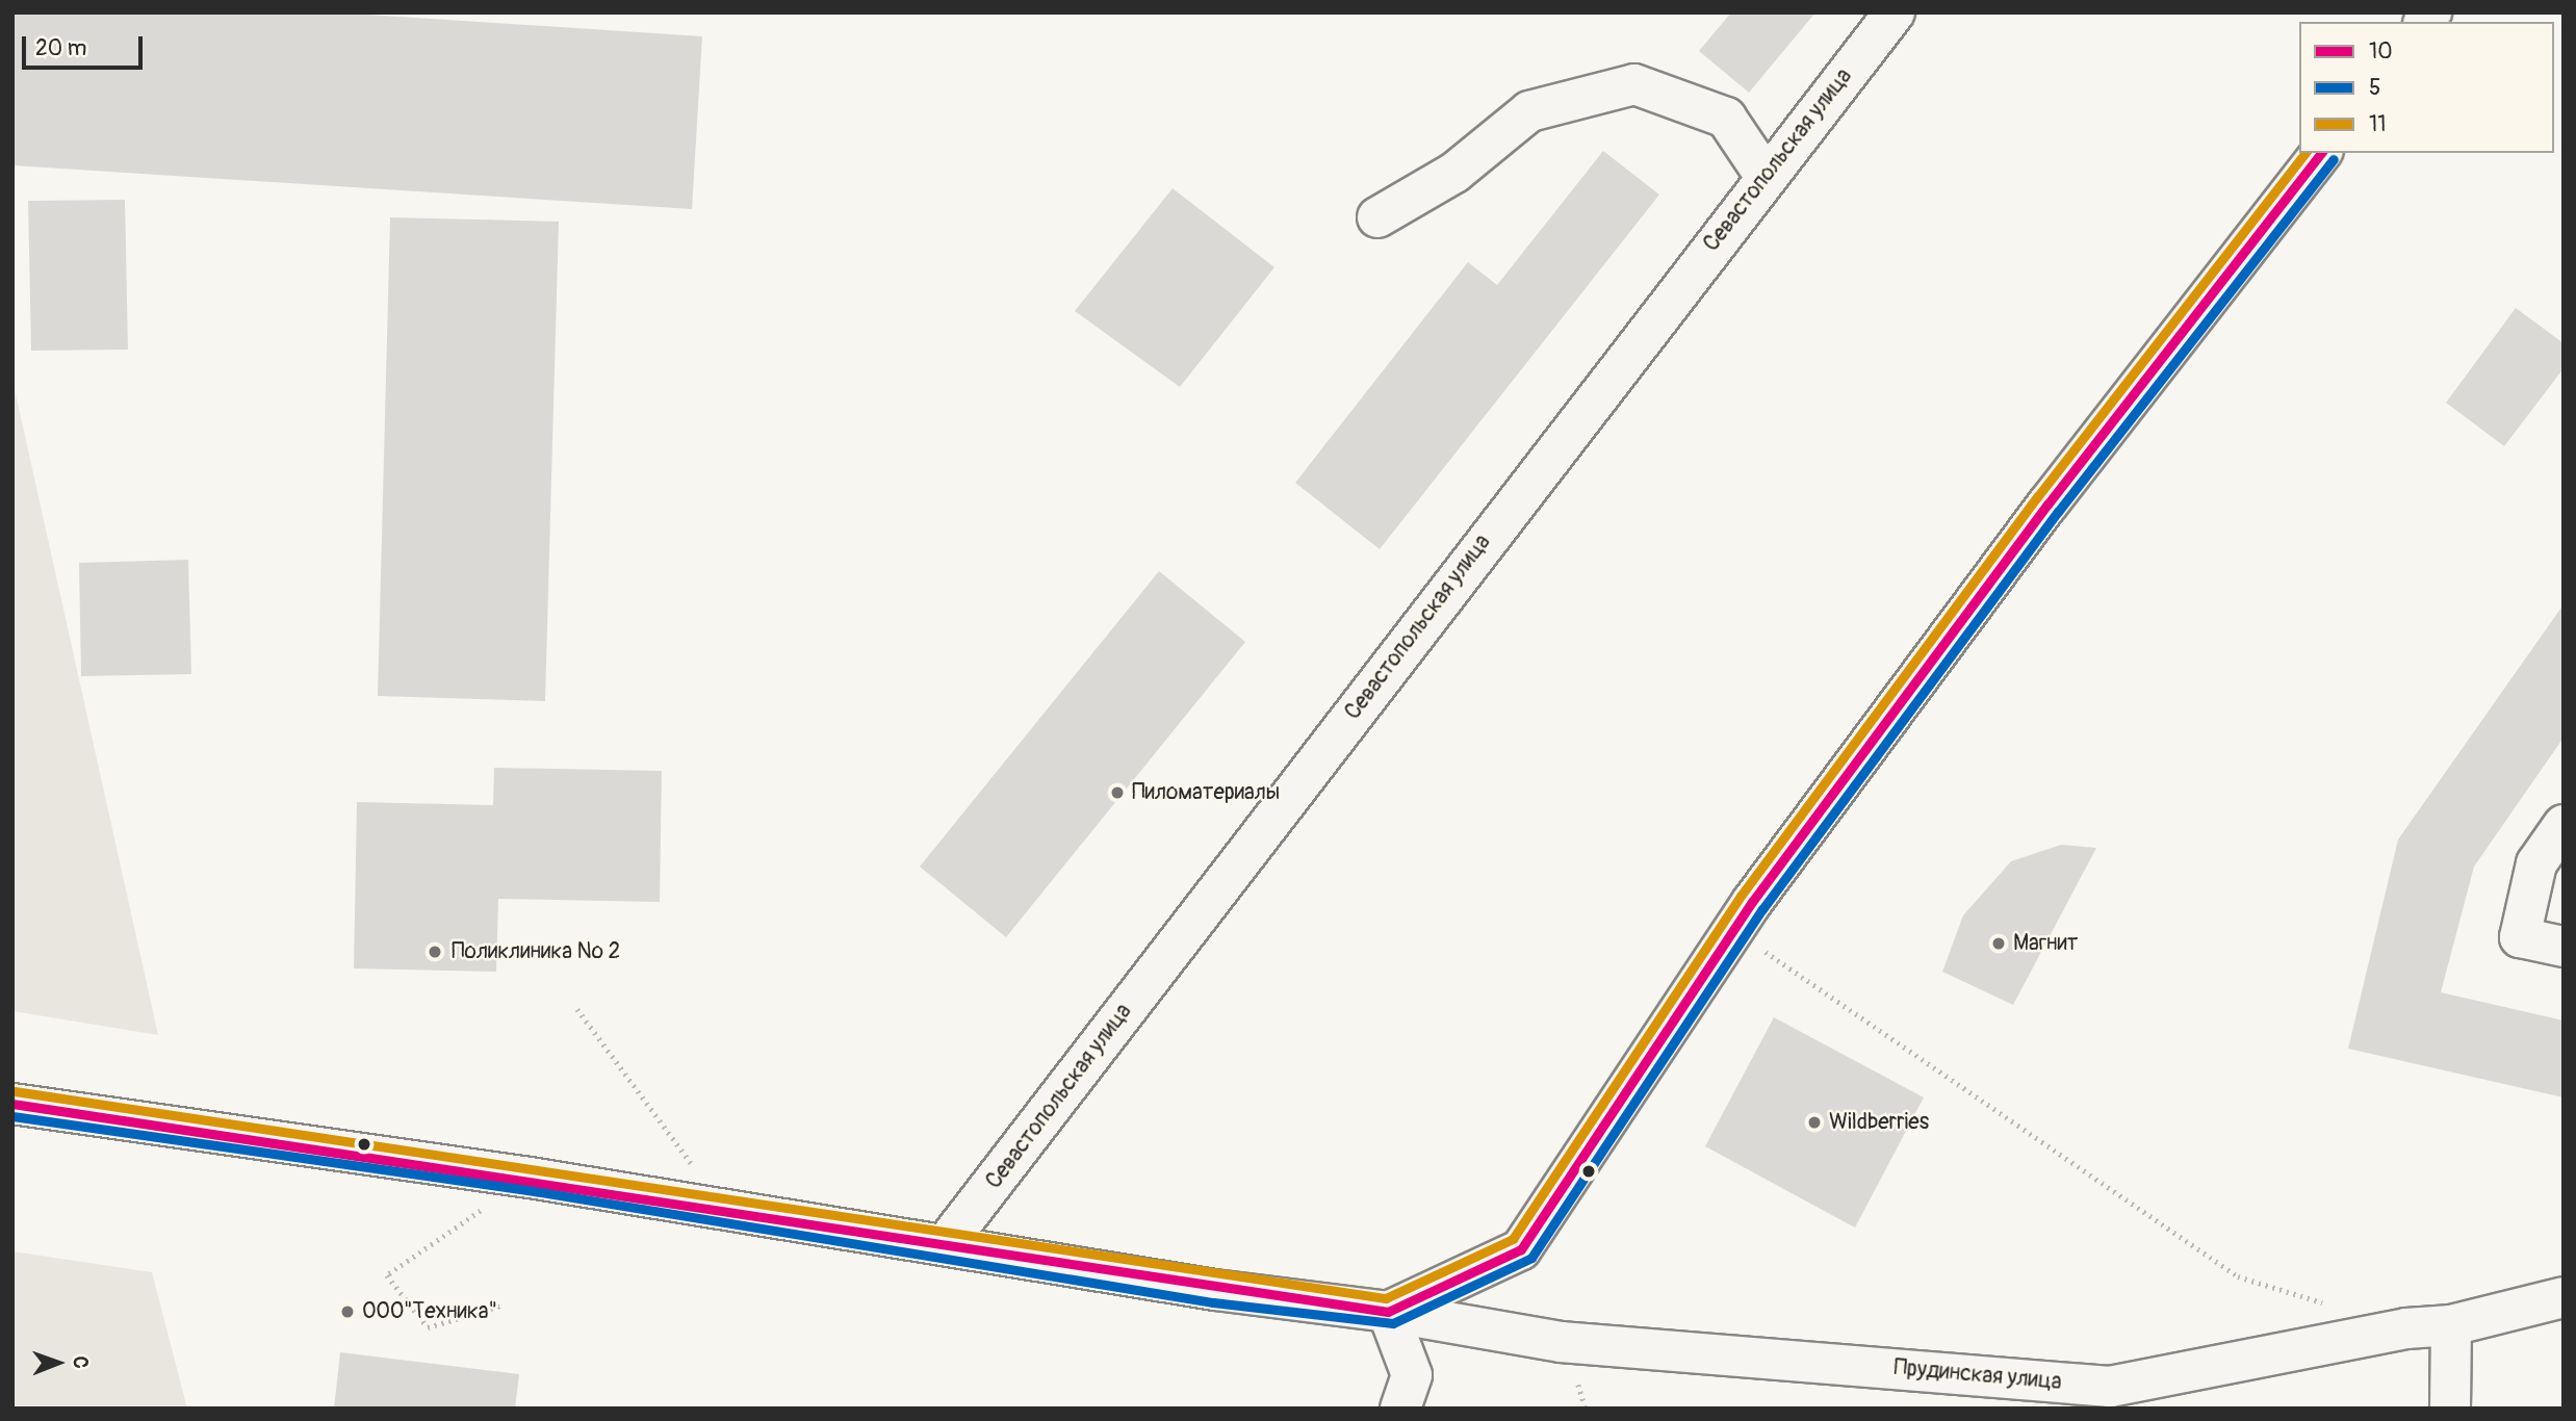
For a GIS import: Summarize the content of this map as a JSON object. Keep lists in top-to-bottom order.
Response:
{
  "streets": {
    "street": ["Севастопольская улица", "Прудинская улица"]
  },
  "crossings": [
    ["Севастопольская улица", "Прудинская улица"]
  ],
  "places": [
    "Пиломатериалы",
    "Магнит",
    "Поликлиника № 2",
    "Wildberries",
    "ООО\"Техника\""
  ],
  "lines": ["transit line 10", "transit line 11", "transit line 5"],
  "legend": ["10", "5", "11"],
  "scale_bar": "20 m",
  "north": "right"
}
